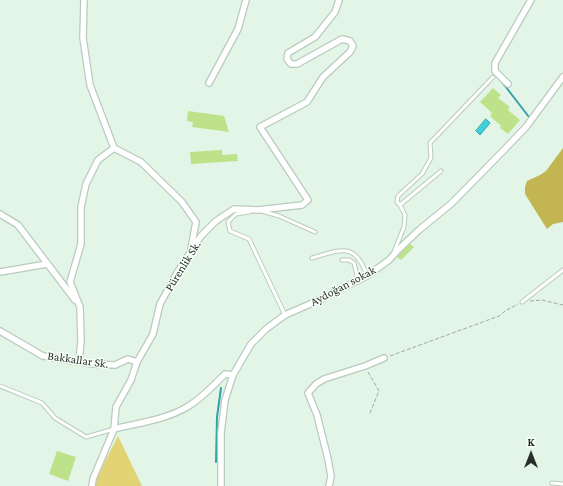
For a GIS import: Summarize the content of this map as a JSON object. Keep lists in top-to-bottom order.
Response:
{
  "streets": {
    "street": ["Pürenlik Sk.", "Aydoğan sokak", "Bakkallar Sk."]
  },
  "crossings": [
    ["Pürenlik Sk.", "Bakkallar Sk."]
  ],
  "north": "top"
}
